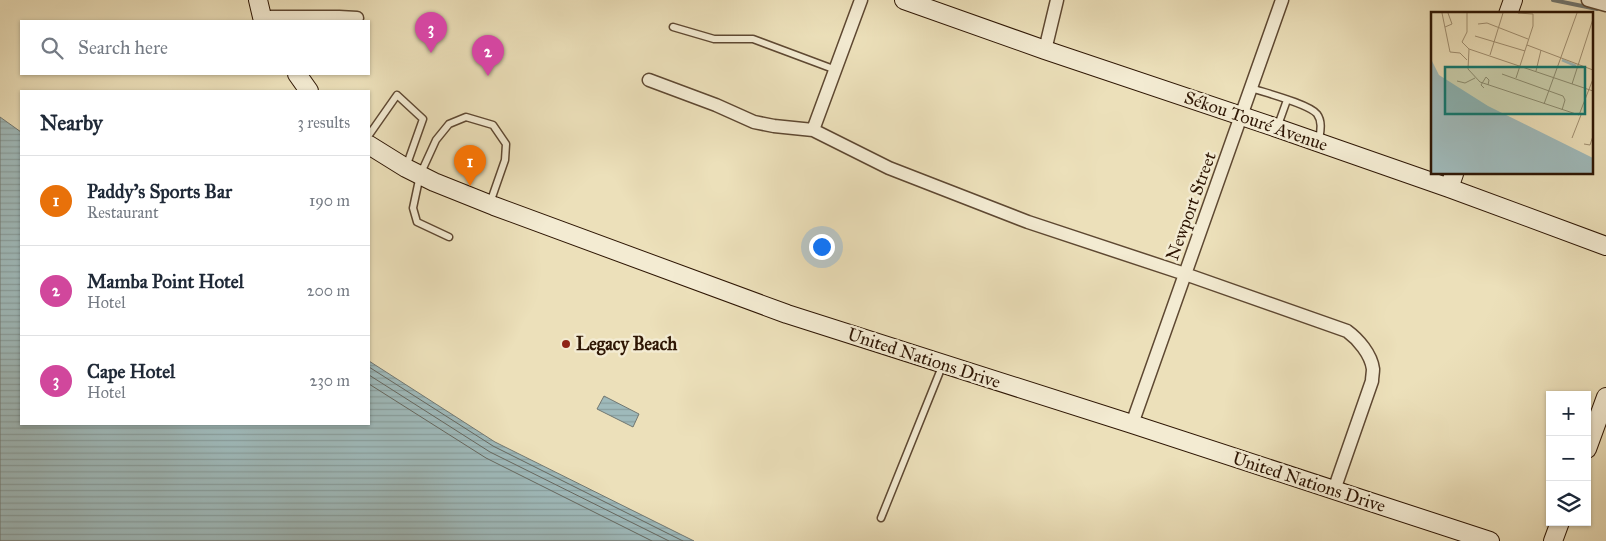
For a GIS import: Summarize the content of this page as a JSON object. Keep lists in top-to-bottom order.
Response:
{
  "streets": {
    "street": ["Sékou Touré Avenue", "Newport Street", "United Nations Drive"]
  },
  "crossings": [
    ["Sékou Touré Avenue", "Newport Street"],
    ["Newport Street", "United Nations Drive"]
  ],
  "places": ["Legacy Beach"],
  "page": {
    "pins": ["3", "2", "1"],
    "search": "Search here",
    "heading": ["Nearby", "3 results"],
    "list": [
      {
        "mark": "1",
        "name": "Paddy's Sports Bar",
        "note": "Restaurant",
        "value": "190 m"
      },
      {
        "mark": "2",
        "name": "Mamba Point Hotel",
        "note": "Hotel",
        "value": "200 m"
      },
      {
        "mark": "3",
        "name": "Cape Hotel",
        "note": "Hotel",
        "value": "230 m"
      }
    ],
    "map_buttons": ["+", "−"]
  }
}
